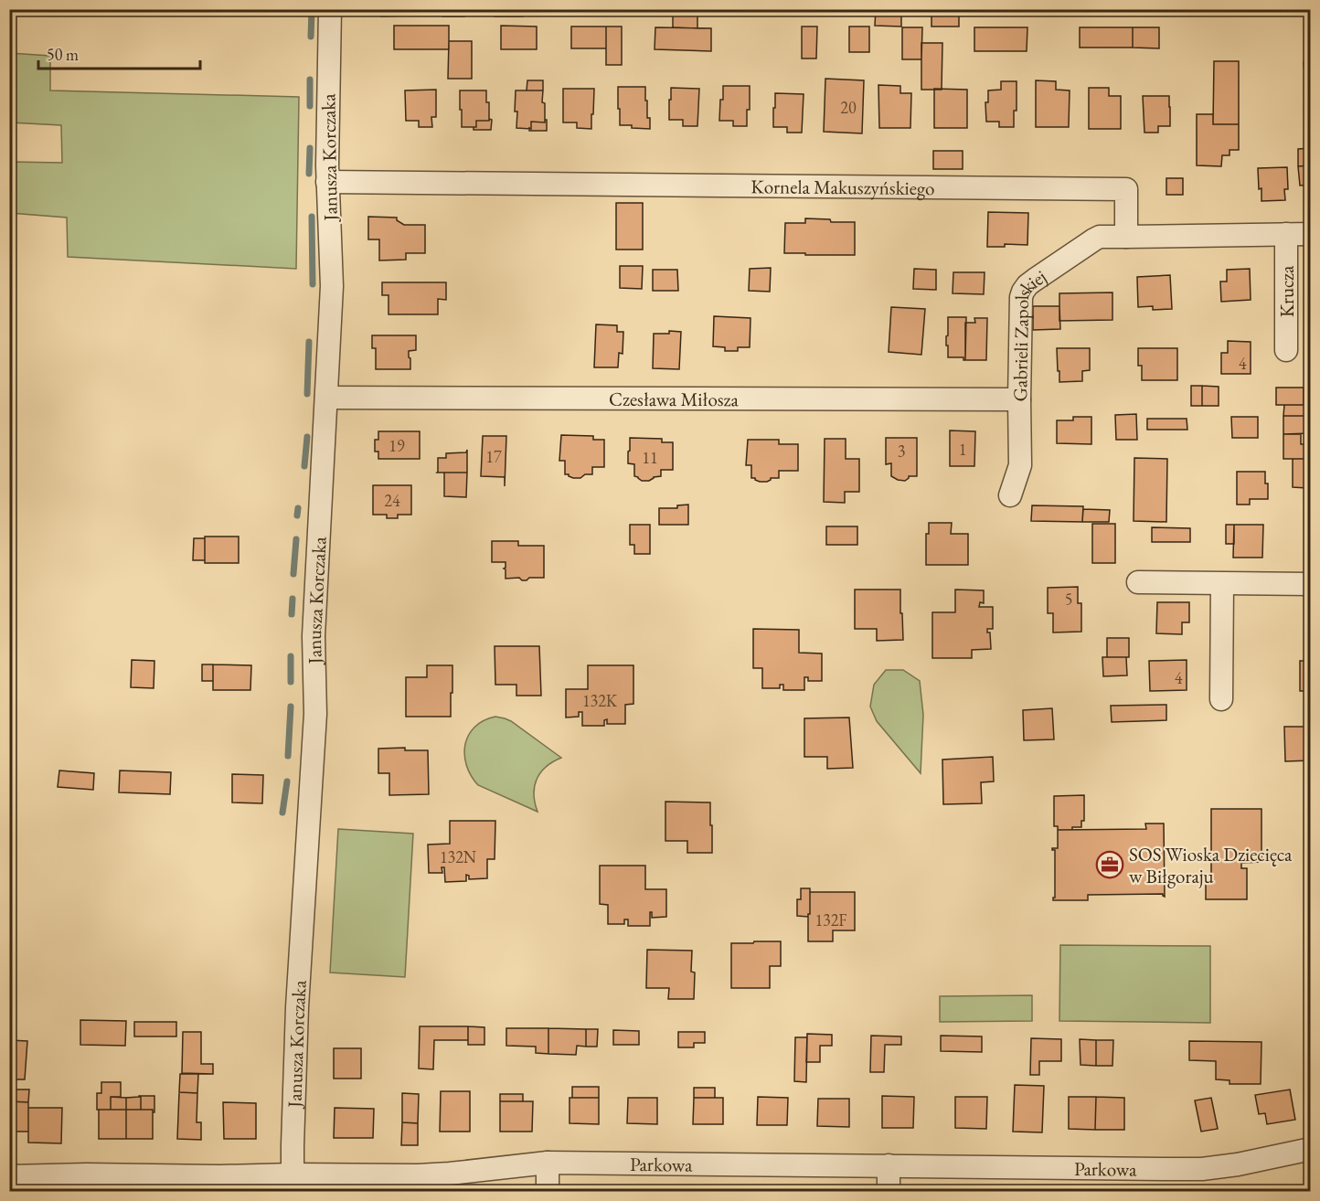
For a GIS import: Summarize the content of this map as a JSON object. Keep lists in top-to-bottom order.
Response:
{
  "streets": {
    "street": [
      "Janusza Korczaka",
      "Kornela Makuszyńskiego",
      "Krucza",
      "Gabrieli Zapolskiej",
      "Czesława Miłosza",
      "Parkowa"
    ]
  },
  "crossings": [
    ["Janusza Korczaka", "Kornela Makuszyńskiego"],
    ["Janusza Korczaka", "Czesława Miłosza"],
    ["Janusza Korczaka", "Parkowa"],
    ["Kornela Makuszyńskiego", "Gabrieli Zapolskiej"],
    ["Gabrieli Zapolskiej", "Czesława Miłosza"]
  ],
  "places": {
    "office": ["SOS Wioska Dziecięca w Biłgoraju"]
  },
  "house_numbers": [
    "20",
    "4",
    "19",
    "1",
    "3",
    "17",
    "11",
    "24",
    "5",
    "4",
    "132K",
    "132N",
    "132F"
  ],
  "scale_bar": "50 m"
}
